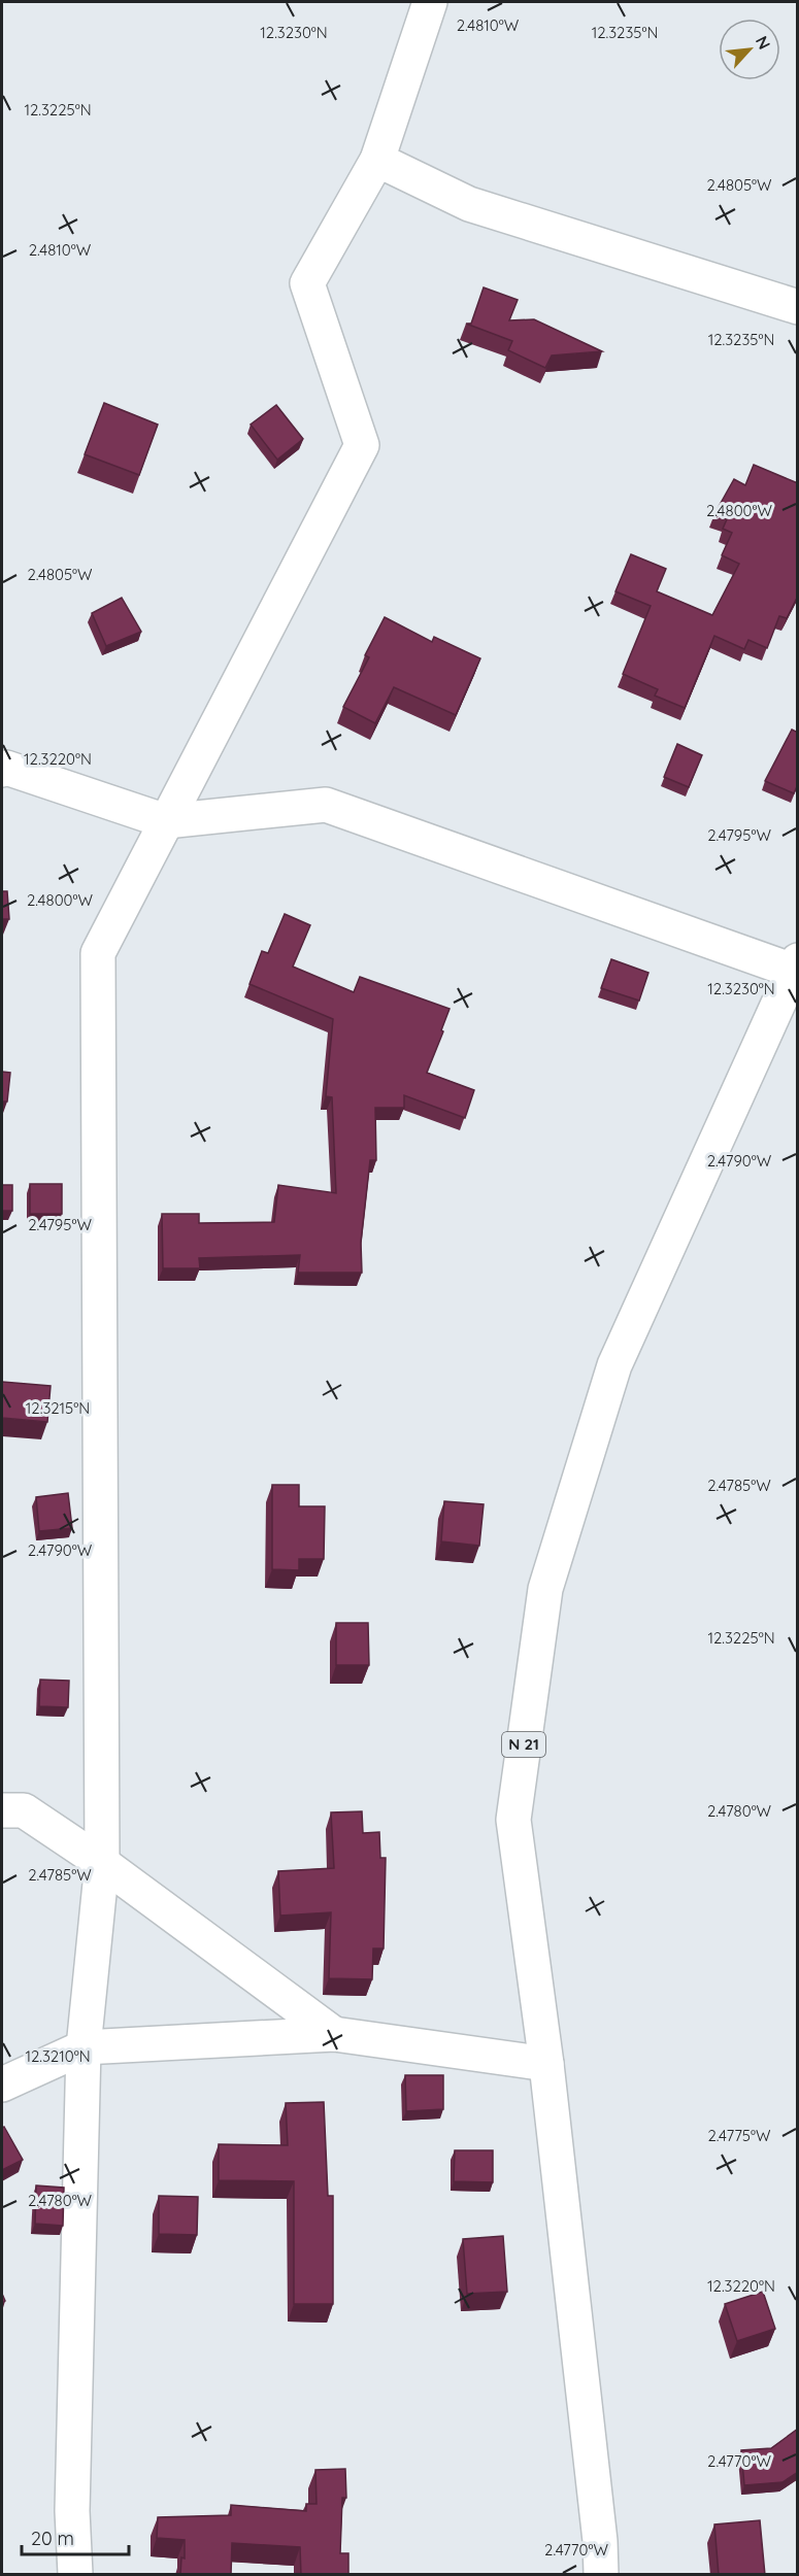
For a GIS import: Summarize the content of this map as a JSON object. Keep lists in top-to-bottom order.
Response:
{
  "streets": {
    "street": ["N 21"]
  },
  "scale_bar": "20 m",
  "north": "top right",
  "coordinates": [
    "2.4810°W",
    "12.3230°N",
    "12.3235°N",
    "12.3225°N",
    "2.4805°W",
    "2.4800°W",
    "12.3220°N",
    "2.4795°W",
    "2.4790°W",
    "12.3215°N",
    "2.4785°W",
    "2.4780°W",
    "12.3210°N",
    "2.4775°W",
    "2.4770°W"
  ]
}
